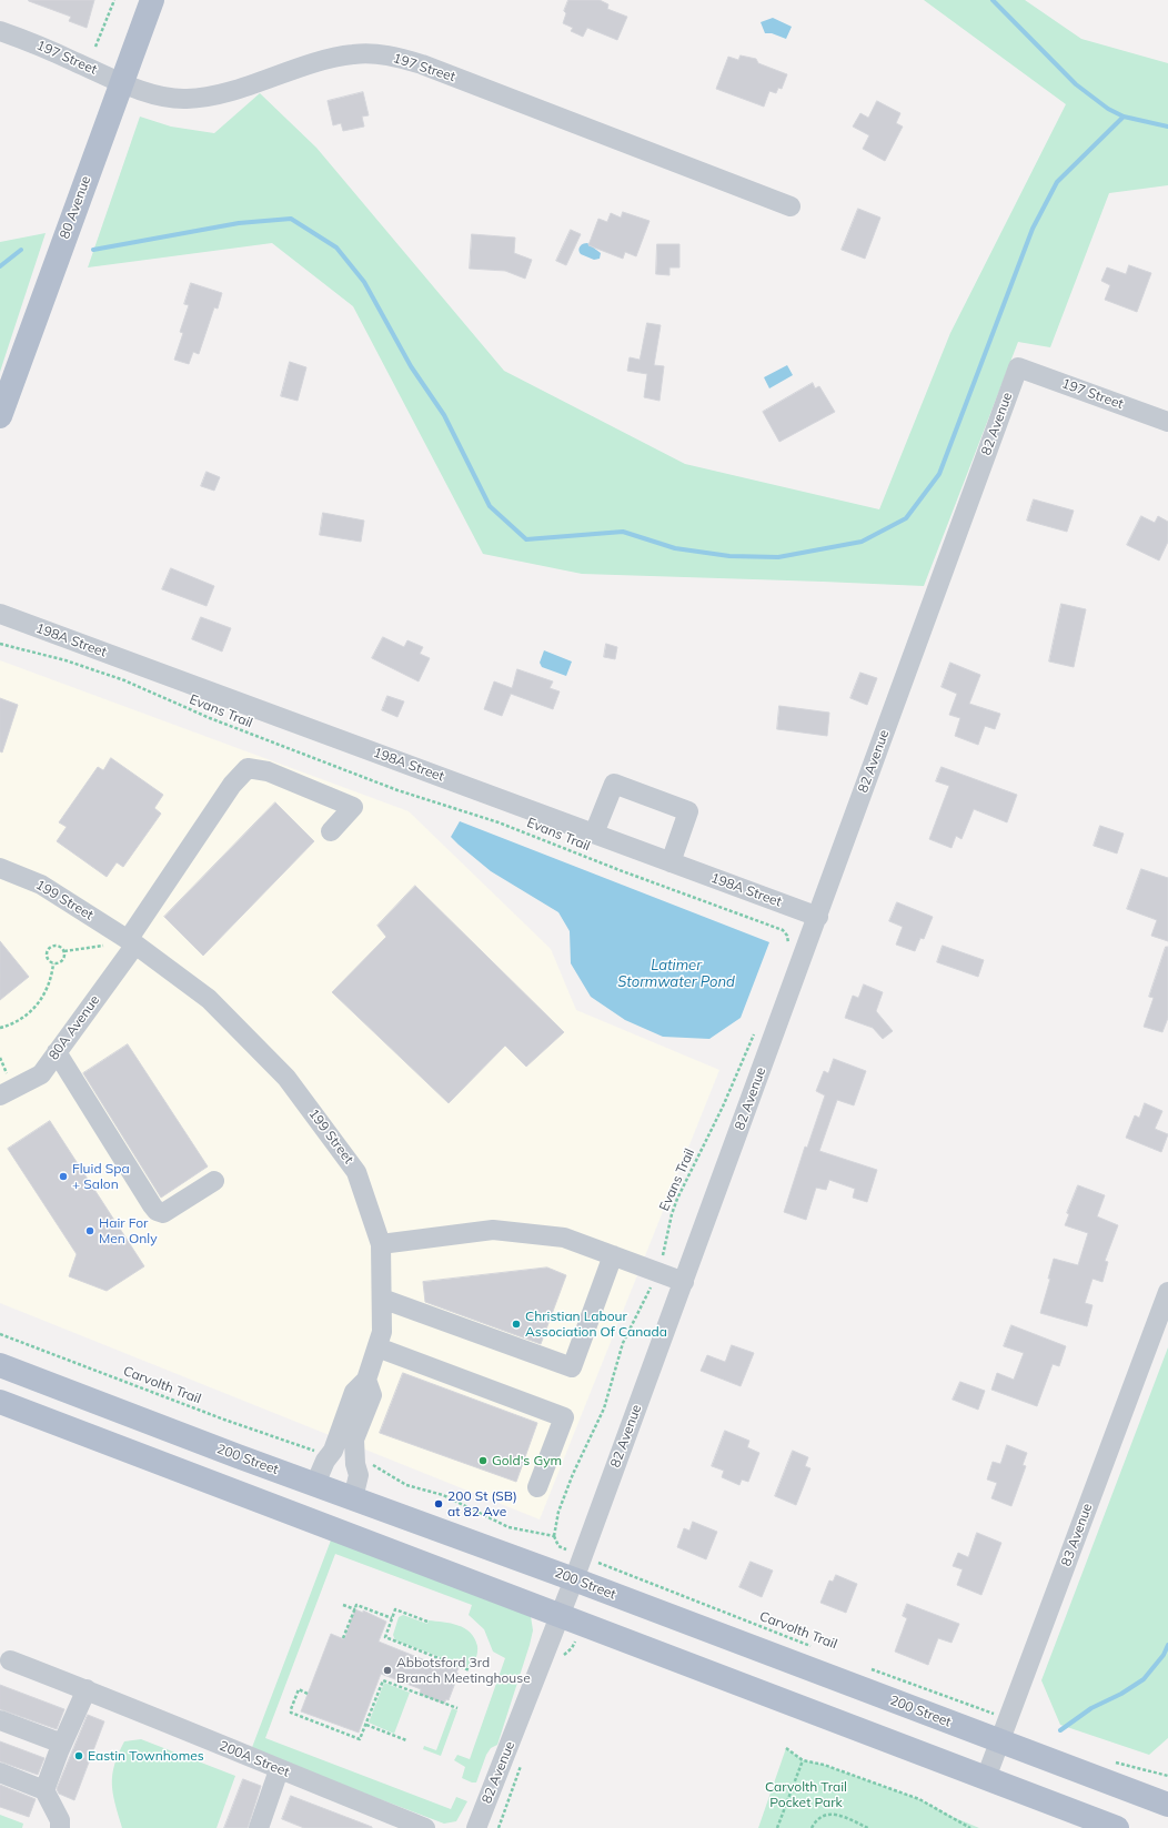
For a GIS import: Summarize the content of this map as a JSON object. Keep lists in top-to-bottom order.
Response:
{
  "streets": {
    "main road": ["80 Avenue", "200 Street"],
    "street": [
      "197 Street",
      "82 Avenue",
      "198A Street",
      "199 Street",
      "80A Avenue",
      "83 Avenue",
      "200A Street"
    ],
    "path": ["Evans Trail", "Carvolth Trail"]
  },
  "crossings": [
    ["197 Street", "80 Avenue"],
    ["197 Street", "82 Avenue"],
    ["82 Avenue", "198A Street"],
    ["82 Avenue", "200 Street"],
    ["199 Street", "80A Avenue"],
    ["200 Street", "83 Avenue"]
  ],
  "water": ["Latimer Stormwater Pond"],
  "parks": ["Carvolth Trail Pocket Park"],
  "places": [
    "Fluid Spa + Salon",
    "Hair For Men Only",
    "Christian Labour Association Of Canada",
    "Gold's Gym",
    "200 St (SB) at 82 Ave",
    "Abbotsford 3rd Branch Meetinghouse",
    "Eastin Townhomes"
  ]
}
